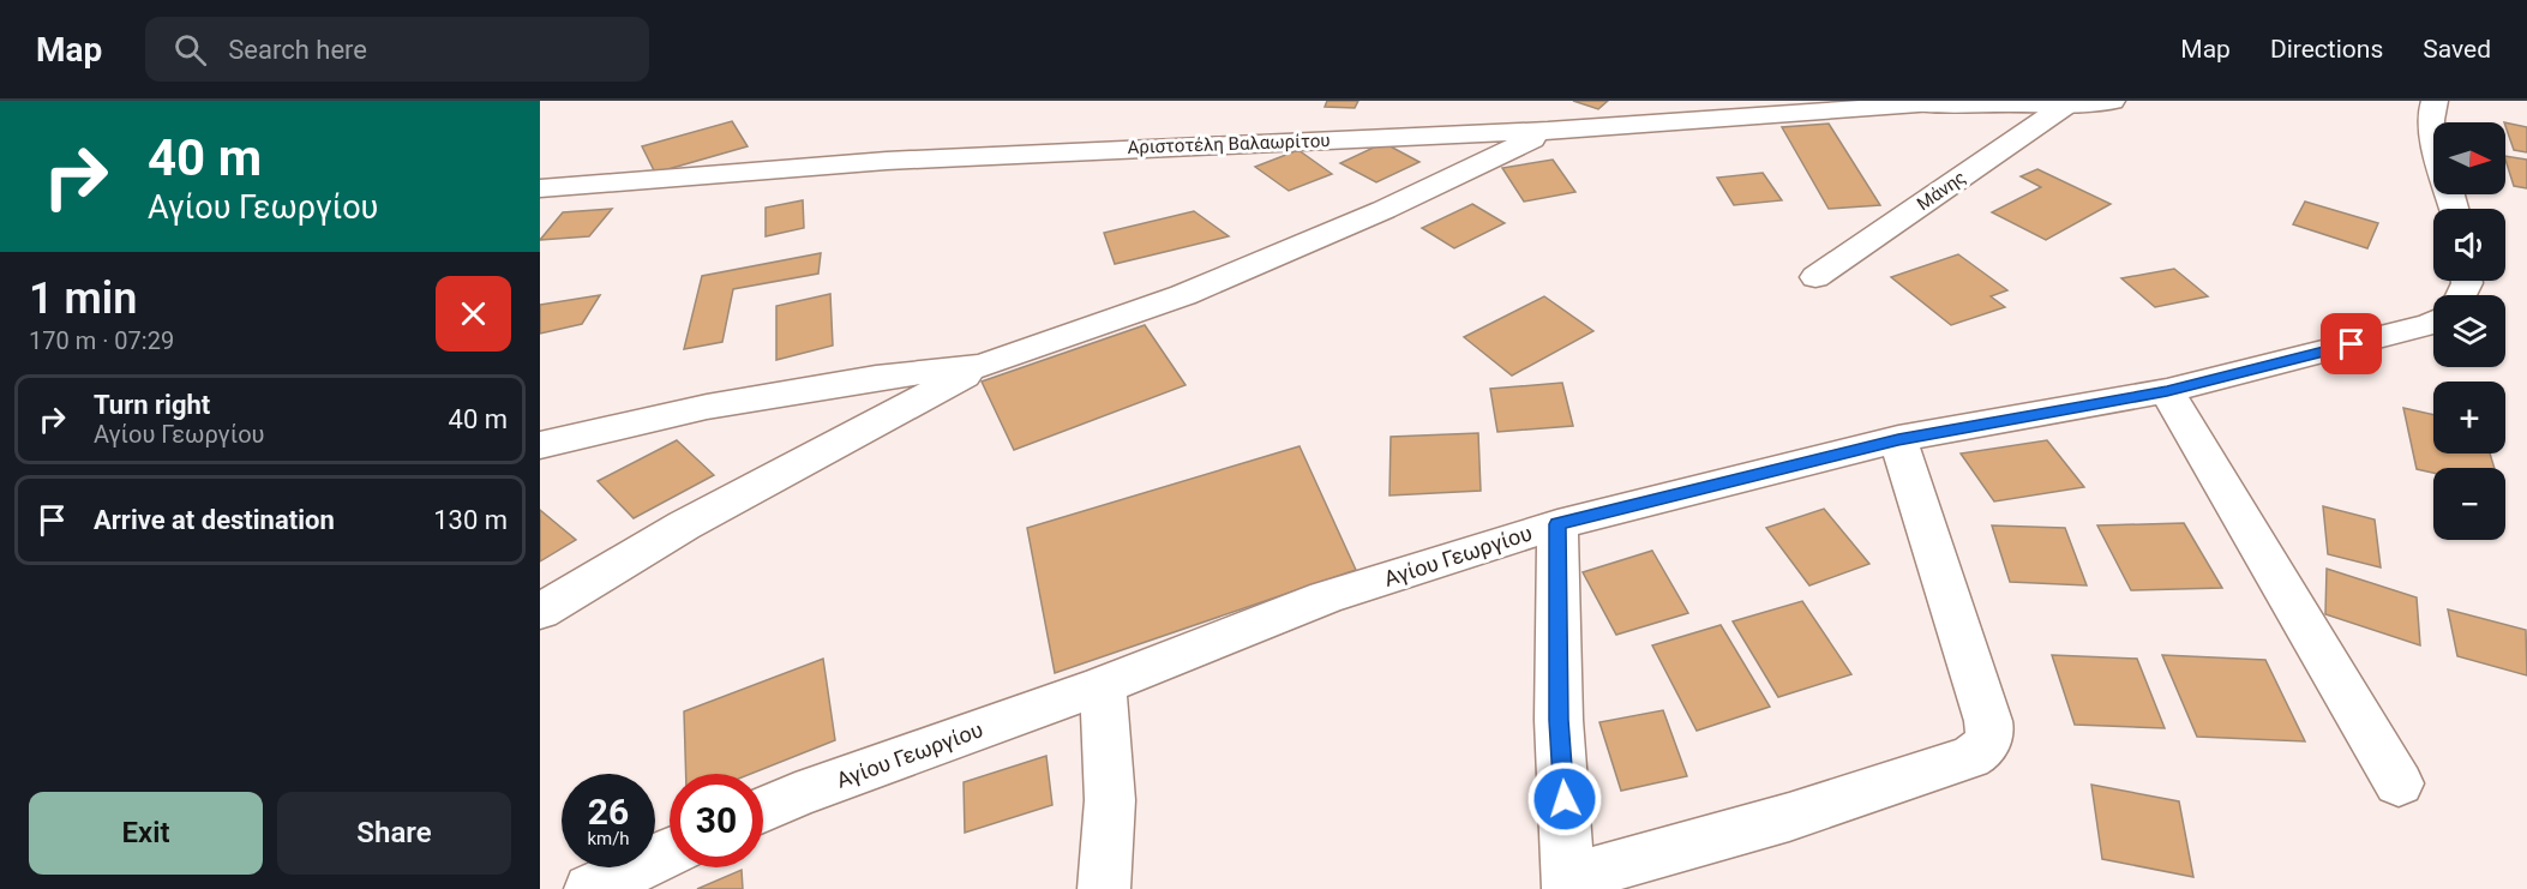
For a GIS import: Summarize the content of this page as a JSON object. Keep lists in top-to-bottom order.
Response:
{
  "streets": {
    "street": ["Αριστοτέλη Βαλαωρίτου", "Μάνης", "Αγίου Γεωργίου"]
  },
  "crossings": [
    ["Αριστοτέλη Βαλαωρίτου", "Μάνης"]
  ],
  "north": "right",
  "page": {
    "header": "Map",
    "search": "Search here",
    "nav": ["Map", "Directions", "Saved"],
    "turn": ["40 m", "Αγίου Γεωργίου"],
    "map_buttons": ["+", "−"],
    "heading": ["1 min", "170 m · 07:29"],
    "list": [
      {
        "name": "Turn right",
        "note": "Αγίου Γεωργίου",
        "value": "40 m"
      },
      {
        "name": "Arrive at destination",
        "value": "130 m"
      }
    ],
    "speed": "26 km/h",
    "limit": "30",
    "buttons": ["Exit", "Share"]
  }
}
